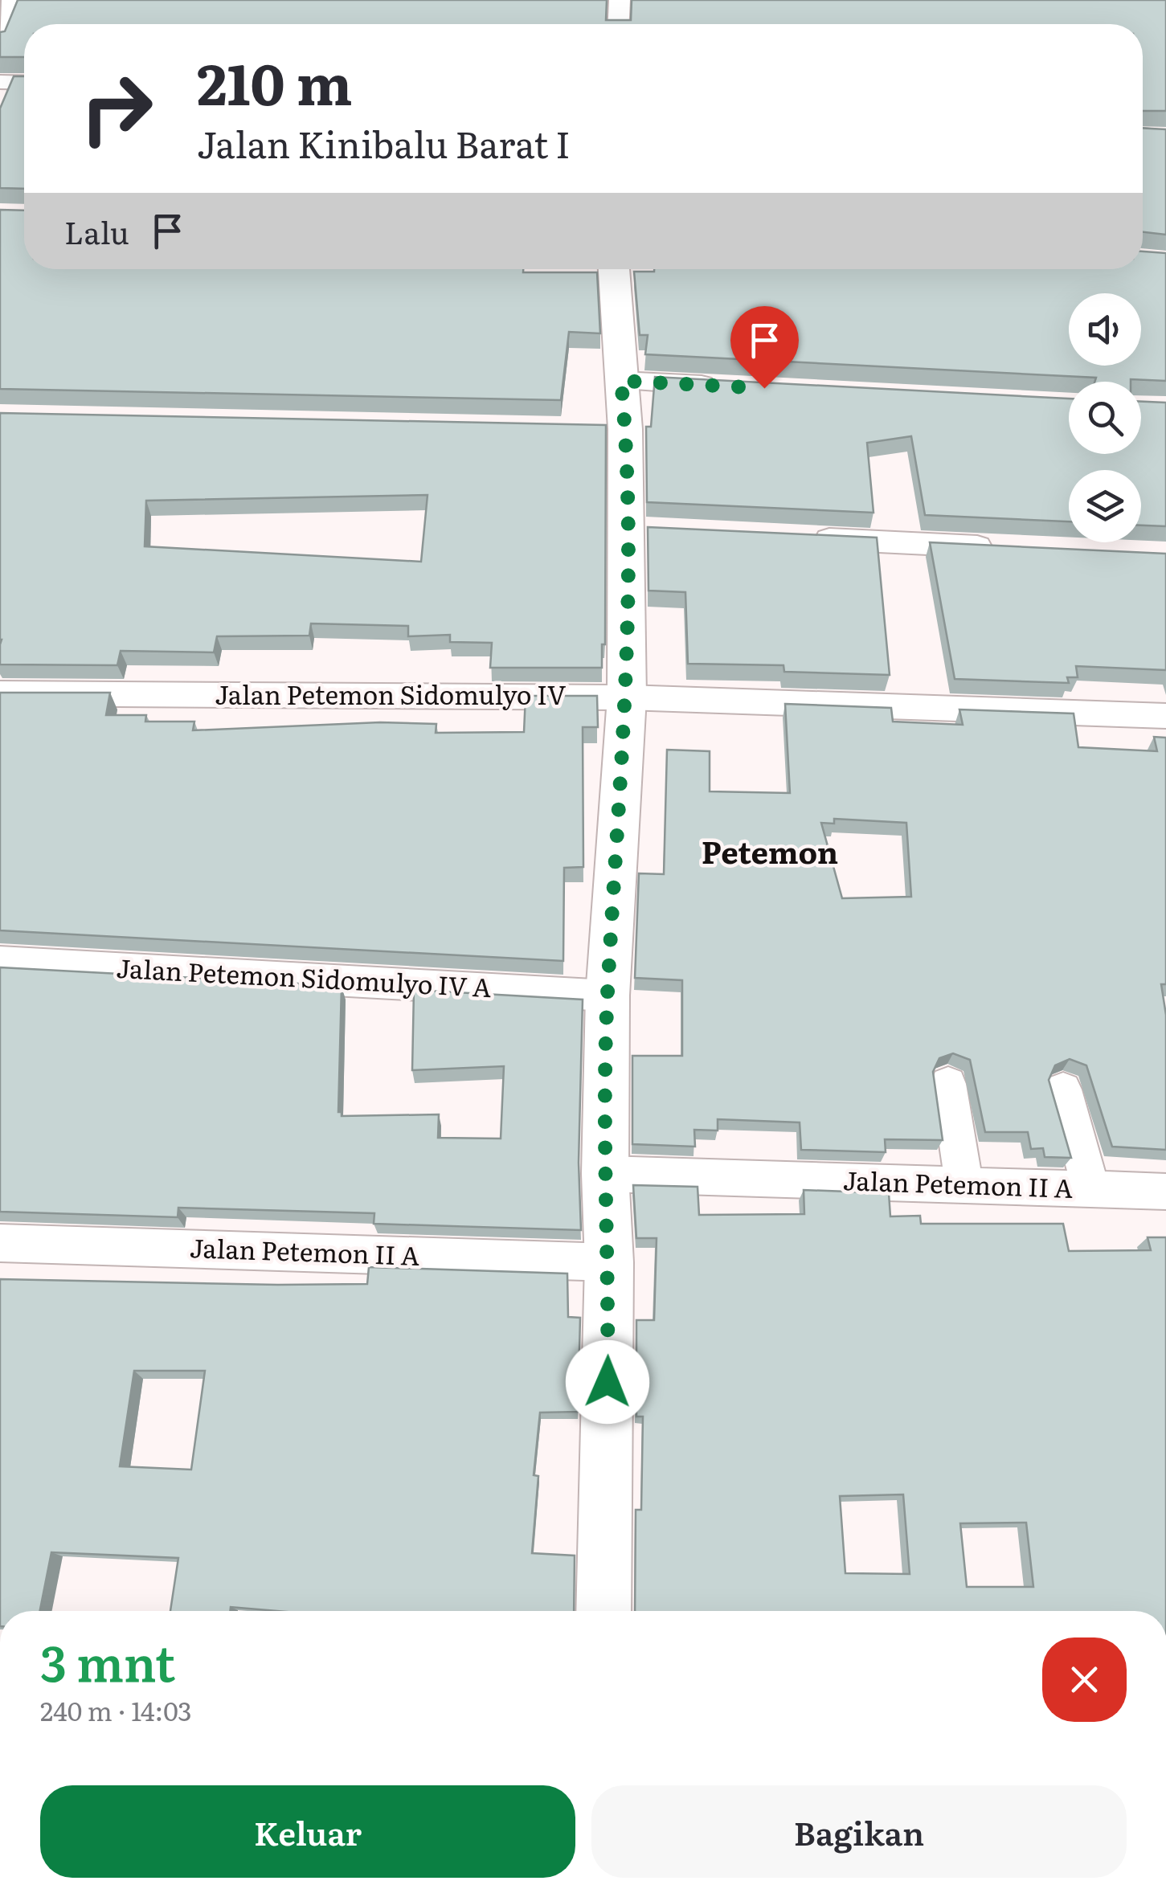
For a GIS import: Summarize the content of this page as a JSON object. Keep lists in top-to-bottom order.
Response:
{
  "streets": {
    "street": ["Jalan Petemon Sidomulyo IV", "Jalan Petemon Sidomulyo IV A", "Jalan Petemon II A"]
  },
  "districts": ["Petemon"],
  "page": {
    "turn": ["210 m", "Jalan Kinibalu Barat I"],
    "then": "Lalu",
    "heading": ["3 mnt", "240 m · 14:03"],
    "buttons": ["Keluar", "Bagikan"]
  }
}
